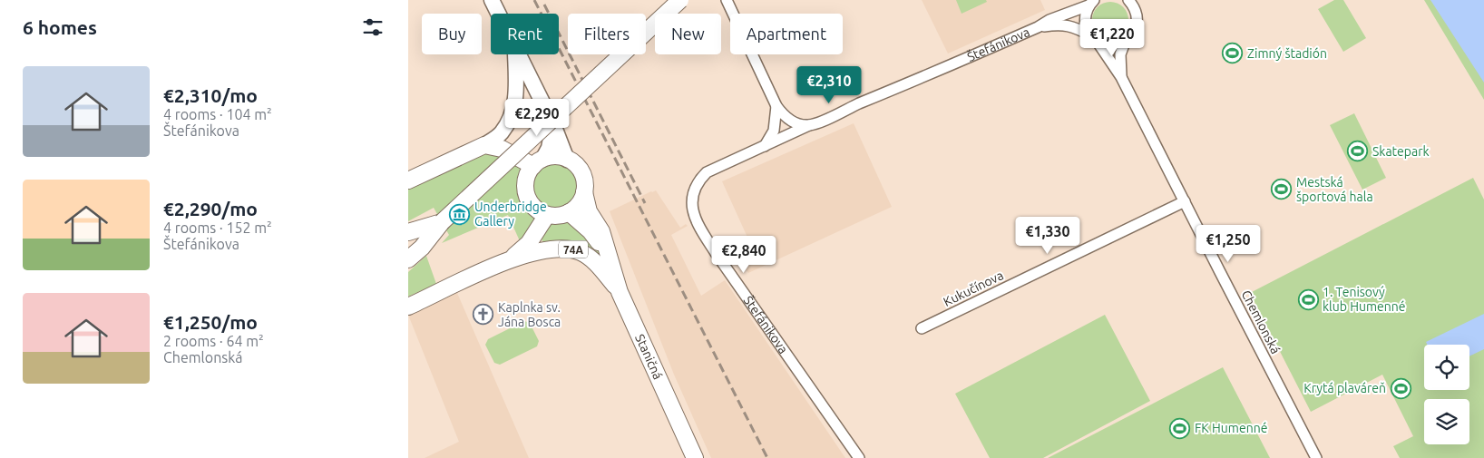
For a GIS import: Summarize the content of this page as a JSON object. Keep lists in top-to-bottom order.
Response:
{
  "streets": {
    "main road": ["74A", "Staničná"],
    "street": ["Štefánikova", "Kukučínova", "Chemlonská"]
  },
  "crossings": [
    ["Štefánikova", "Chemlonská"],
    ["74A", "Staničná"],
    ["Kukučínova", "Chemlonská"]
  ],
  "places": {
    "sports": [
      "Zimný štadión",
      "Skatepark",
      "Mestská športová hala",
      "1. Tenisový klub Humenné",
      "Krytá plaváreň",
      "FK Humenné"
    ],
    "museum": ["Underbridge Gallery"],
    "church": ["Kaplnka sv. Jána Bosca"]
  },
  "page": {
    "heading": "6 homes",
    "chip": [
      "Buy",
      "Rent",
      "Filters",
      "New",
      "Apartment"
    ],
    "price": [
      "€1,220",
      "€2,310",
      "€2,290",
      "€1,330",
      "€1,250",
      "€2,840"
    ],
    "list": [
      {
        "name": "€2,310/mo",
        "note": "4 rooms · 104 m² · Štefánikova"
      },
      {
        "name": "€2,290/mo",
        "note": "4 rooms · 152 m² · Štefánikova"
      },
      {
        "name": "€1,250/mo",
        "note": "2 rooms · 64 m² · Chemlonská"
      }
    ]
  }
}
